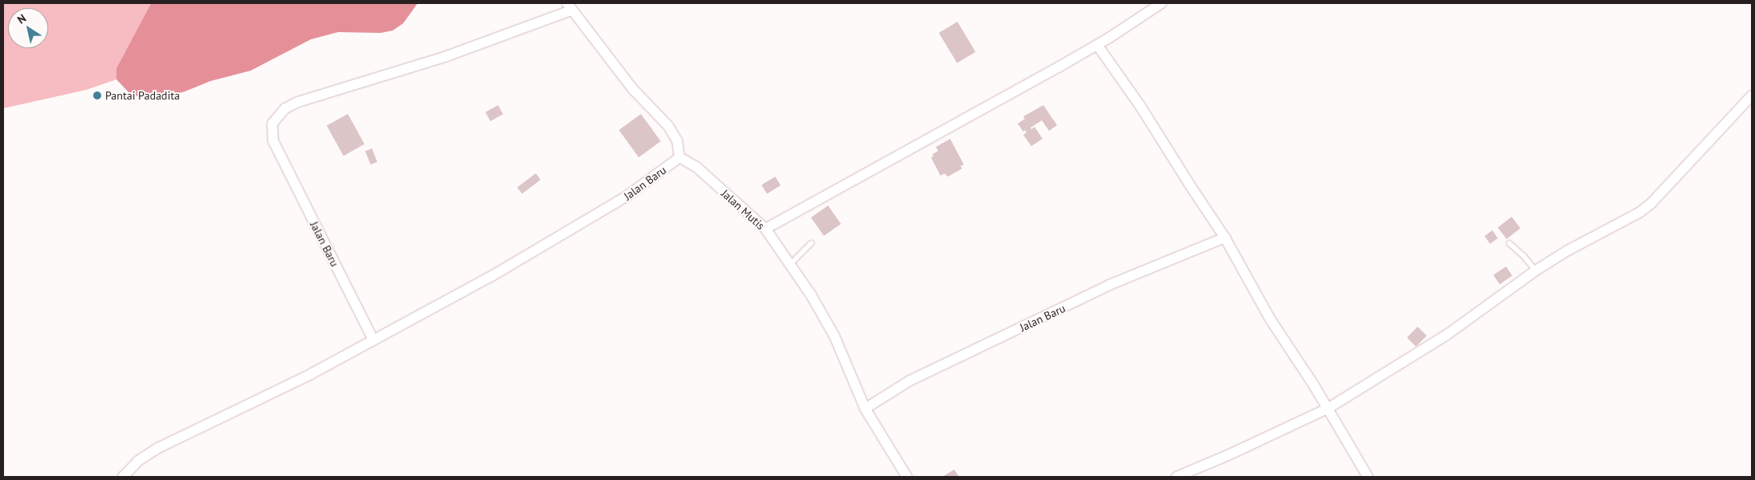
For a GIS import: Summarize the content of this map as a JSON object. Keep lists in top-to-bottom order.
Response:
{
  "streets": {
    "street": ["Jalan Baru", "Jalan Mutis"]
  },
  "crossings": [
    ["Jalan Baru", "Jalan Mutis"]
  ],
  "places": ["Pantai Padadita"],
  "north": "top left"
}
